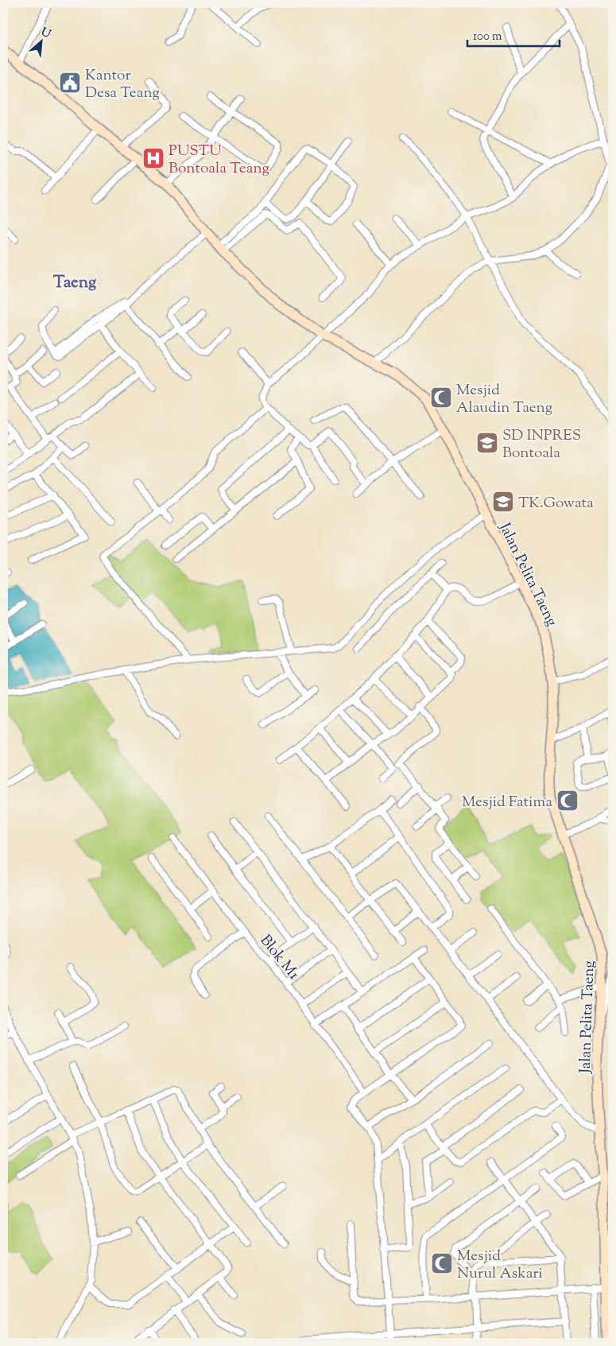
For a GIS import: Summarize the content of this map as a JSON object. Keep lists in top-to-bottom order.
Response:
{
  "streets": {
    "street": ["Jalan Pelita Taeng", "Blok M1"]
  },
  "districts": ["Taeng"],
  "places": {
    "public building": ["Kantor Desa Teang"],
    "hospital": ["PUSTU Bontoala Teang"],
    "mosque": ["Mesjid Alaudin Taeng", "Mesjid Fatima", "Mesjid Nurul Askari"],
    "school or university": ["SD INPRES Bontoala", "TK.Gowata"]
  },
  "scale_bar": "100 m",
  "north": "top right"
}
